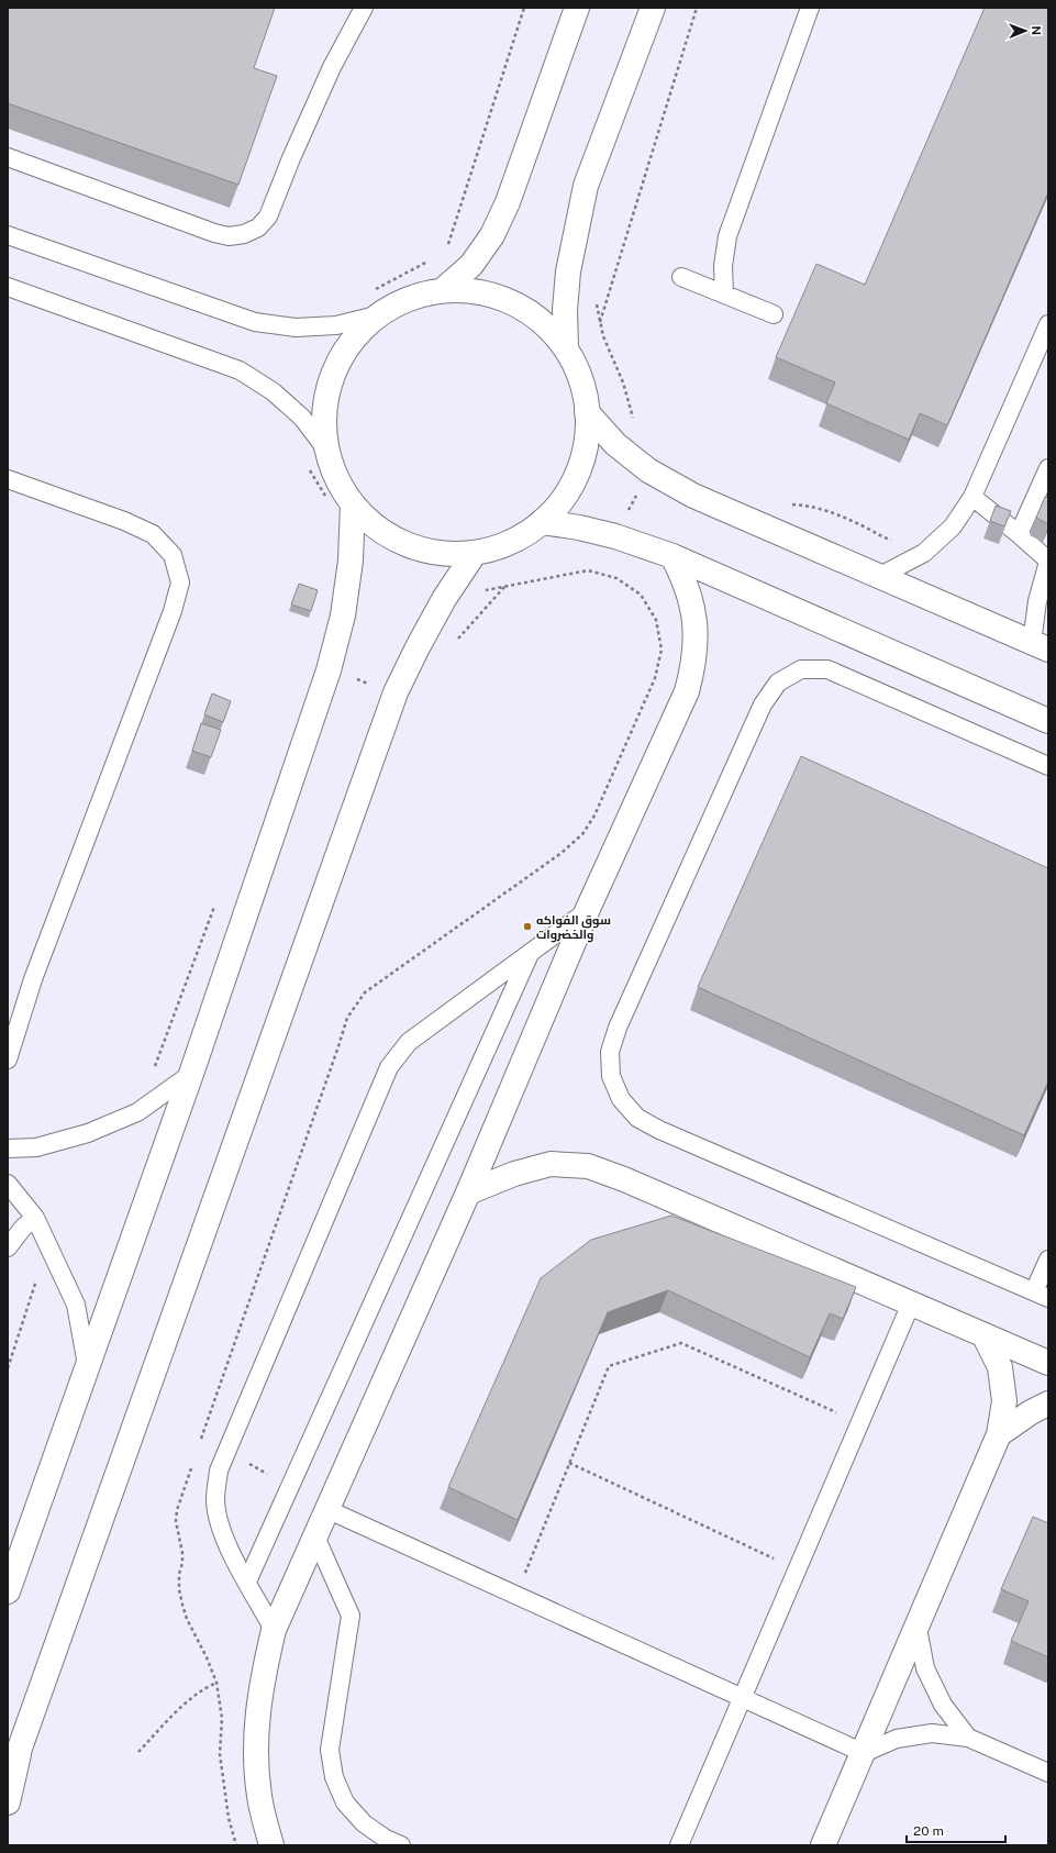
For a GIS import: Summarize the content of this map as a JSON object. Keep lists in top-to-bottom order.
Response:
{
  "places": ["سوق الفواكه والخضروات"],
  "scale_bar": "20 m",
  "north": "right"
}
